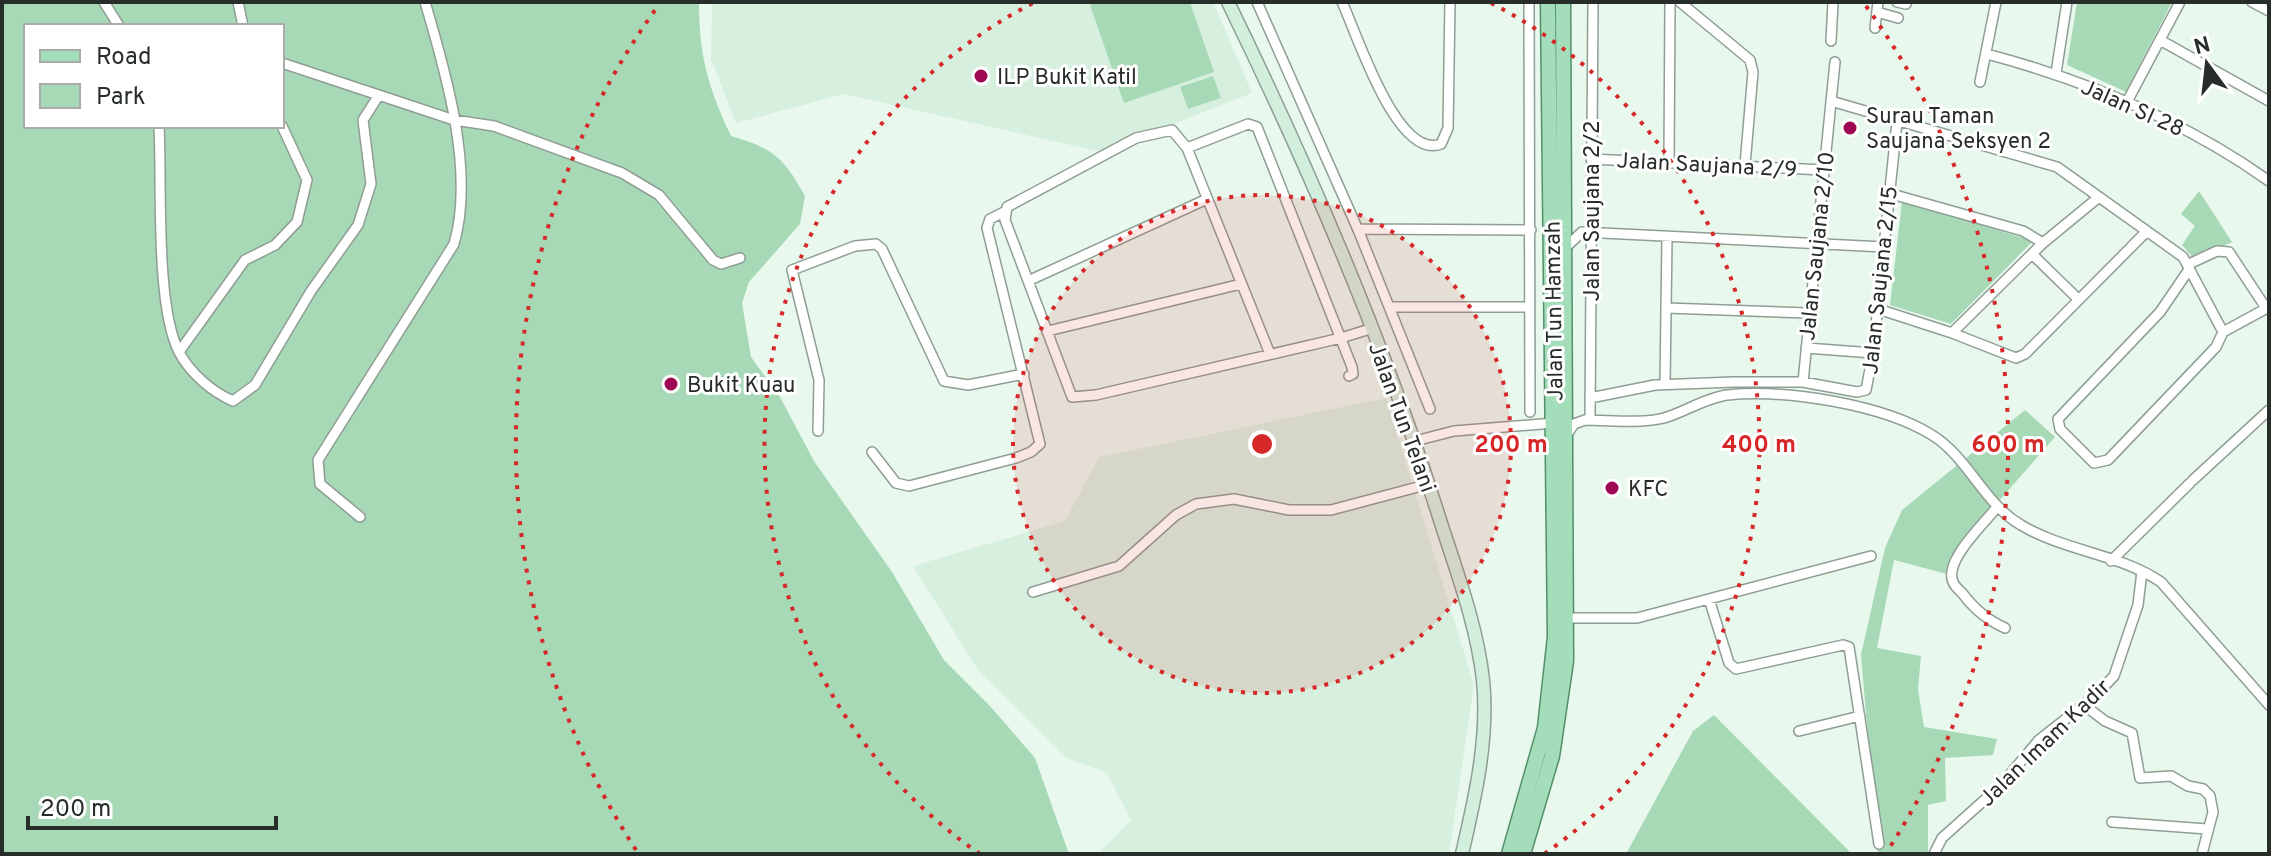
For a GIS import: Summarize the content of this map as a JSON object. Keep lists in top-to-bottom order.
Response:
{
  "streets": {
    "main road": ["Jalan Tun Hamzah"],
    "street": [
      "Jalan SI 28",
      "Jalan Saujana 2/9",
      "Jalan Saujana 2/2",
      "Jalan Saujana 2/10",
      "Jalan Saujana 2/15",
      "Jalan Tun Telani",
      "Jalan Imam Kadir"
    ]
  },
  "crossings": [
    ["Jalan Saujana 2/9", "Jalan Saujana 2/2"],
    ["Jalan Saujana 2/9", "Jalan Saujana 2/10"]
  ],
  "places": [
    "ILP Bukit Katil",
    "Surau Taman Saujana Seksyen 2",
    "Bukit Kuau",
    "KFC"
  ],
  "legend": ["Road", "Park"],
  "scale_bar": "200 m",
  "north": "top",
  "rings": ["200 m", "400 m", "600 m"]
}
